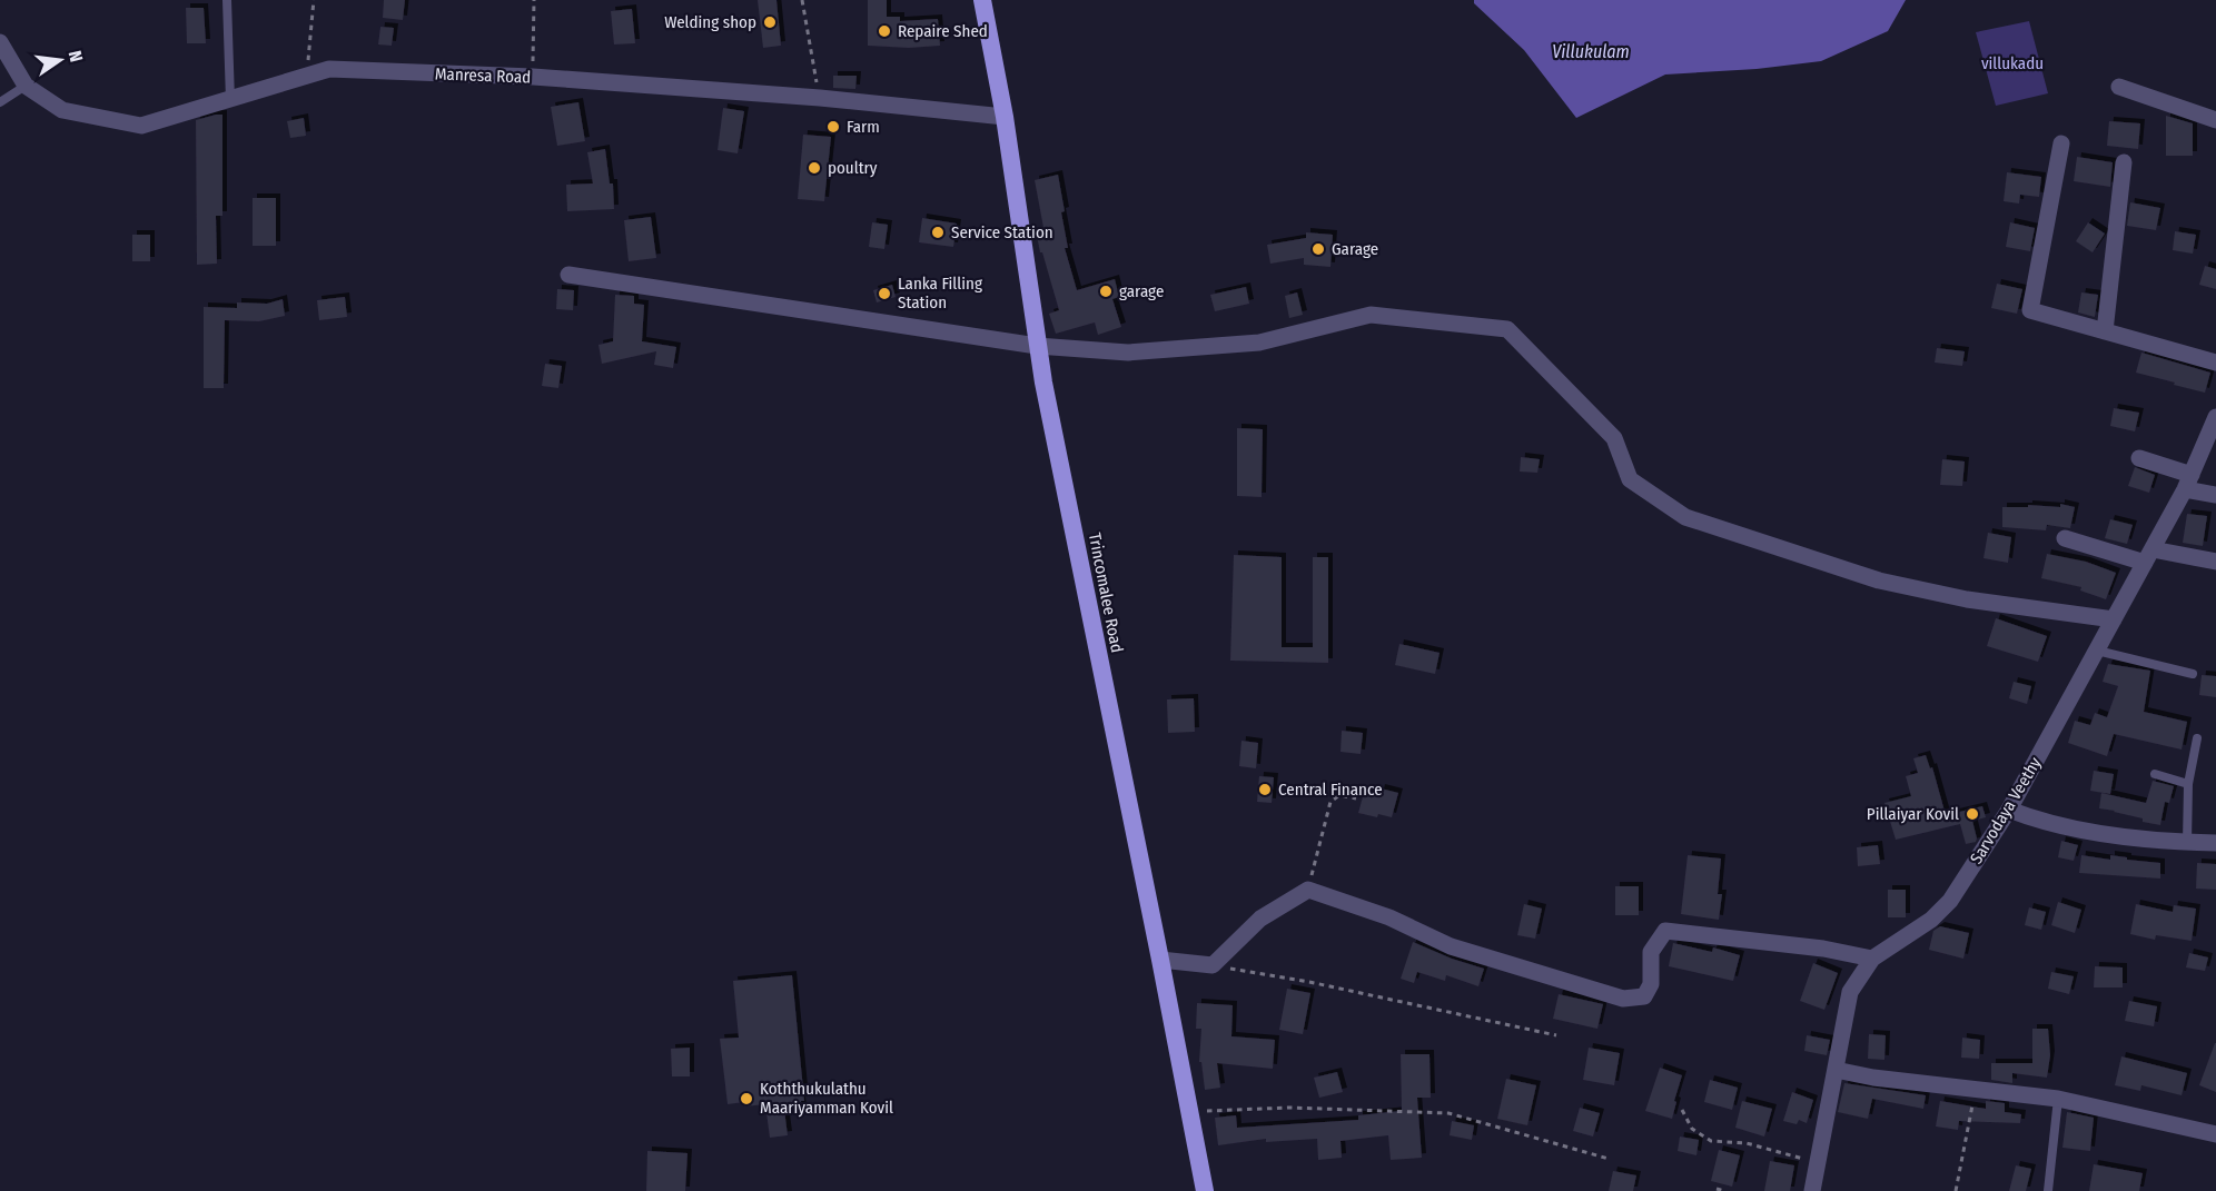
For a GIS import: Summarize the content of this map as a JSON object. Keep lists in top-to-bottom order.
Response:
{
  "streets": {
    "highway": ["Trincomalee Road"],
    "street": ["Manresa Road", "Sarvodaya Veethy"]
  },
  "crossings": [
    ["Manresa Road", "Trincomalee Road"]
  ],
  "water": ["Villukulam"],
  "parks": ["villukadu"],
  "places": [
    "Welding shop",
    "Repaire Shed",
    "Farm",
    "poultry",
    "Service Station",
    "Garage",
    "garage",
    "Lanka Filling Station",
    "Central Finance",
    "Pillaiyar Kovil",
    "Koththukulathu Maariyamman Kovil"
  ],
  "north": "right"
}
